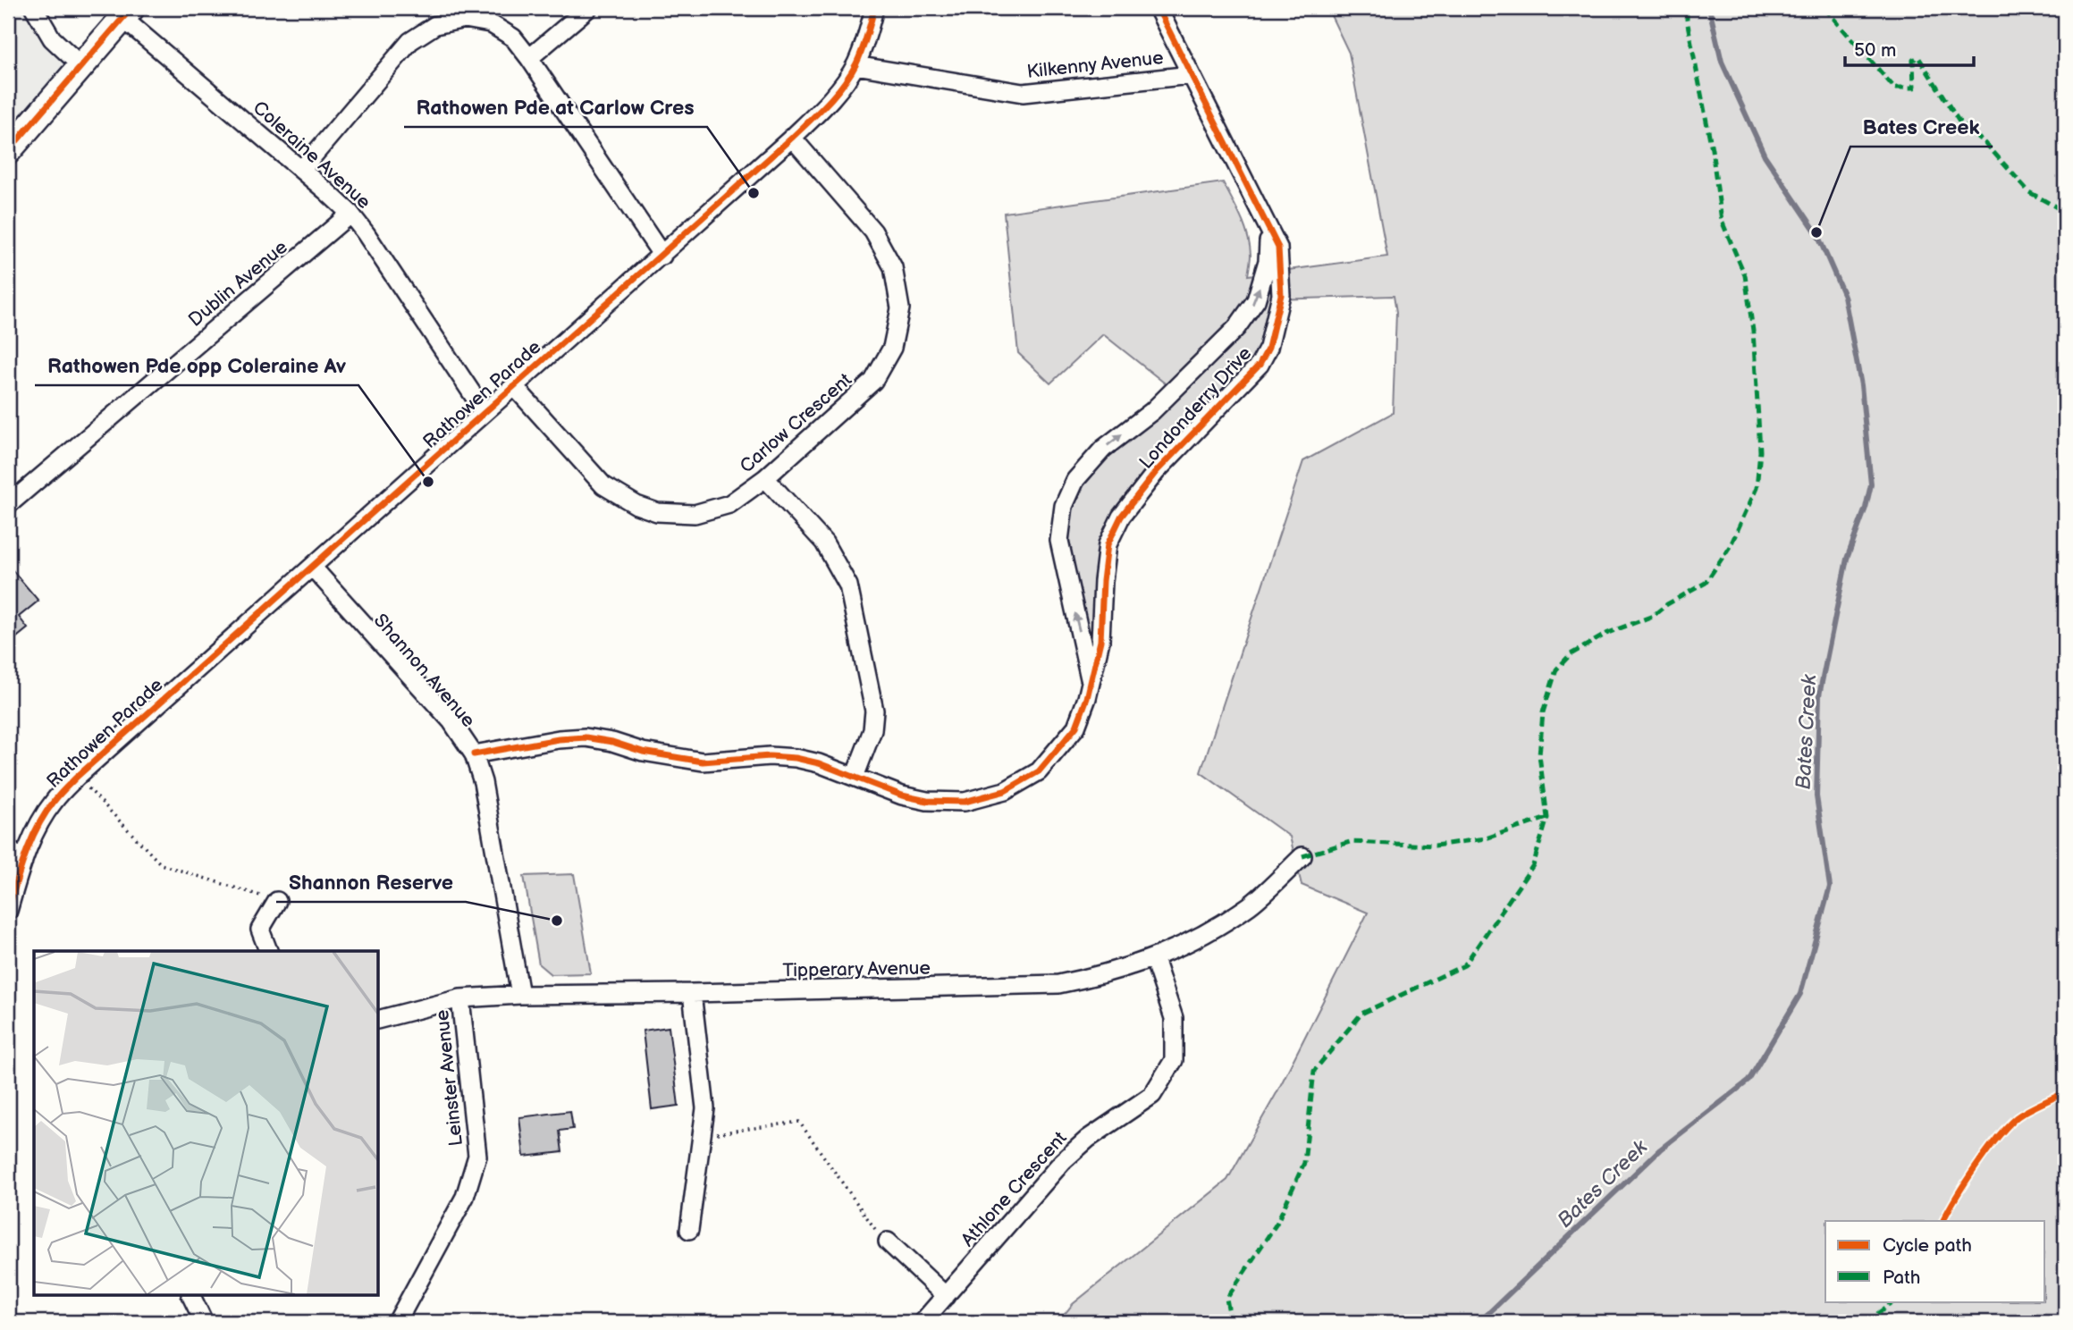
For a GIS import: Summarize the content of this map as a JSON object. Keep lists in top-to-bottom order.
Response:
{
  "streets": {
    "street": [
      "Kilkenny Avenue",
      "Coleraine Avenue",
      "Dublin Avenue",
      "Rathowen Parade",
      "Londonderry Drive",
      "Carlow Crescent",
      "Shannon Avenue",
      "Tipperary Avenue",
      "Leinster Avenue",
      "Athlone Crescent"
    ]
  },
  "crossings": [
    ["Kilkenny Avenue", "Rathowen Parade"],
    ["Kilkenny Avenue", "Londonderry Drive"],
    ["Coleraine Avenue", "Dublin Avenue"],
    ["Coleraine Avenue", "Rathowen Parade"],
    ["Rathowen Parade", "Carlow Crescent"],
    ["Rathowen Parade", "Shannon Avenue"],
    ["Londonderry Drive", "Shannon Avenue"],
    ["Shannon Avenue", "Tipperary Avenue"],
    ["Tipperary Avenue", "Leinster Avenue"],
    ["Tipperary Avenue", "Athlone Crescent"]
  ],
  "water": ["Bates Creek"],
  "places": [
    "Rathowen Pde at Carlow Cres",
    "Bates Creek",
    "Rathowen Pde opp Coleraine Av",
    "Shannon Reserve"
  ],
  "legend": ["Cycle path", "Path"],
  "scale_bar": "50 m"
}
